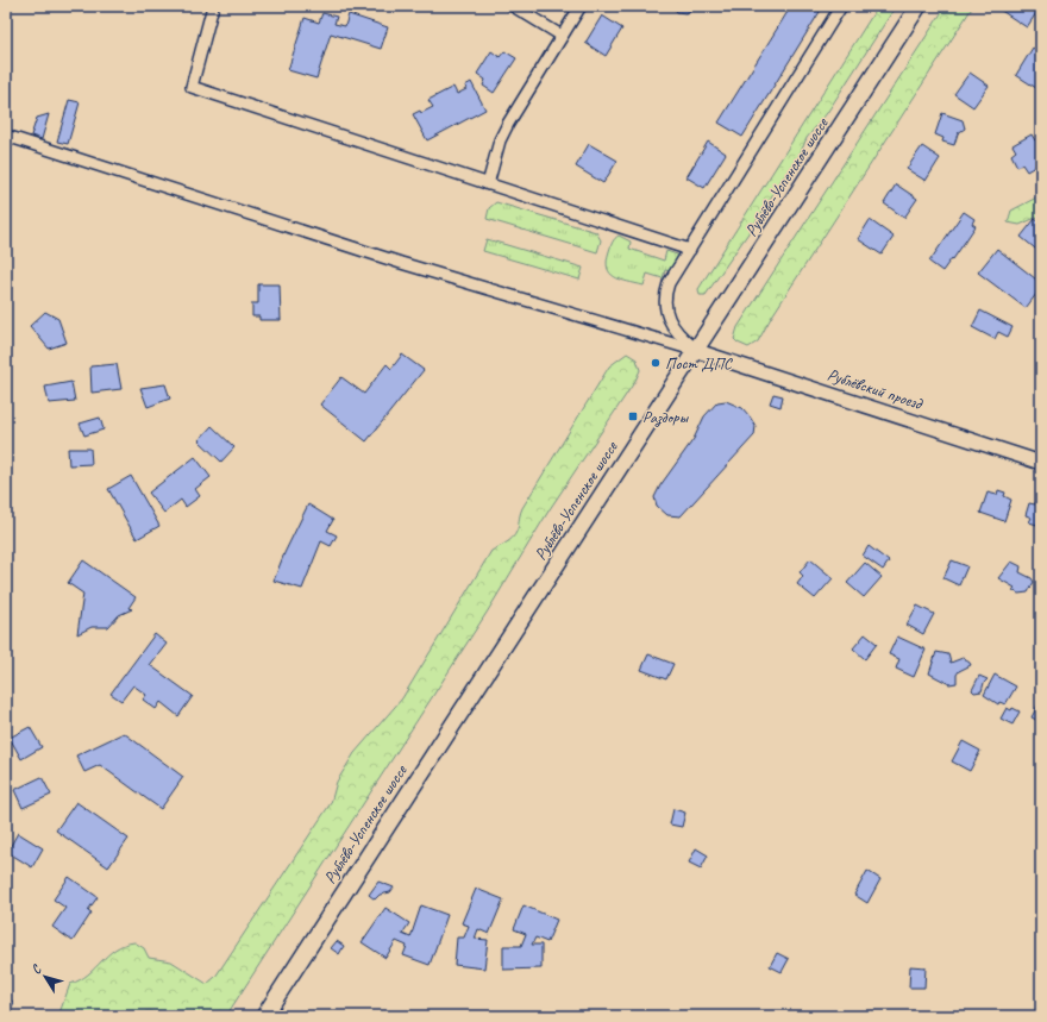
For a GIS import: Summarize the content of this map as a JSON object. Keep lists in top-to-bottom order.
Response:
{
  "streets": {
    "main road": ["Рублёво-Успенское шоссе"],
    "street": ["Рублёвский проезд"]
  },
  "crossings": [
    ["Рублёво-Успенское шоссе", "Рублёвский проезд"]
  ],
  "places": {
    "other": ["Пост ДПС"],
    "transit": ["Раздоры"]
  },
  "north": "top left"
}
